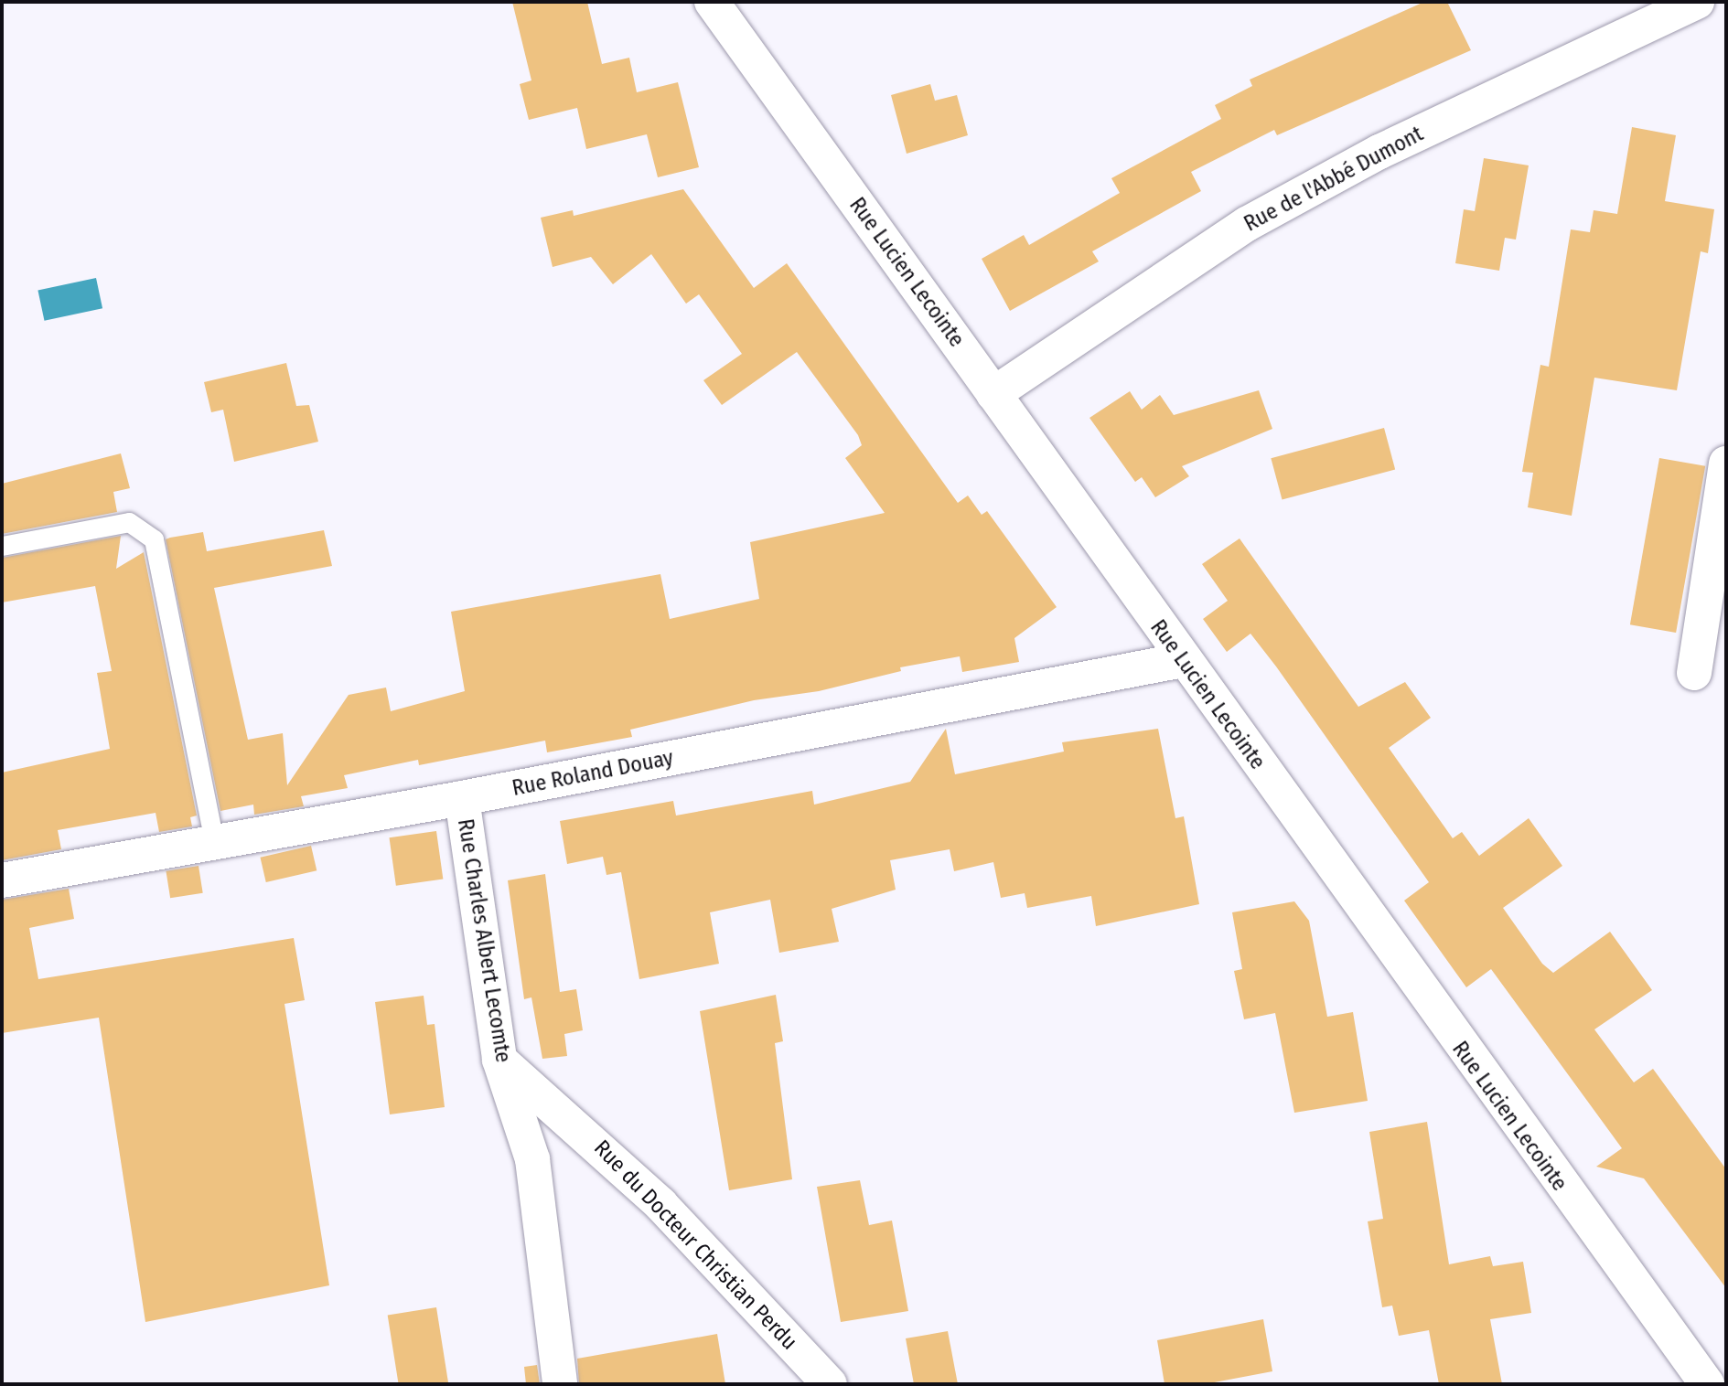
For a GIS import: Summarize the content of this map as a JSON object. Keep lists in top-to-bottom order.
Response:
{
  "streets": {
    "street": [
      "Rue de l'Abbé Dumont",
      "Rue Lucien Lecointe",
      "Rue Roland Douay",
      "Rue Charles Albert Lecomte",
      "Rue du Docteur Christian Perdu"
    ]
  },
  "crossings": [
    ["Rue de l'Abbé Dumont", "Rue Lucien Lecointe"],
    ["Rue Lucien Lecointe", "Rue Roland Douay"],
    ["Rue Roland Douay", "Rue Charles Albert Lecomte"],
    ["Rue Charles Albert Lecomte", "Rue du Docteur Christian Perdu"]
  ]
}
